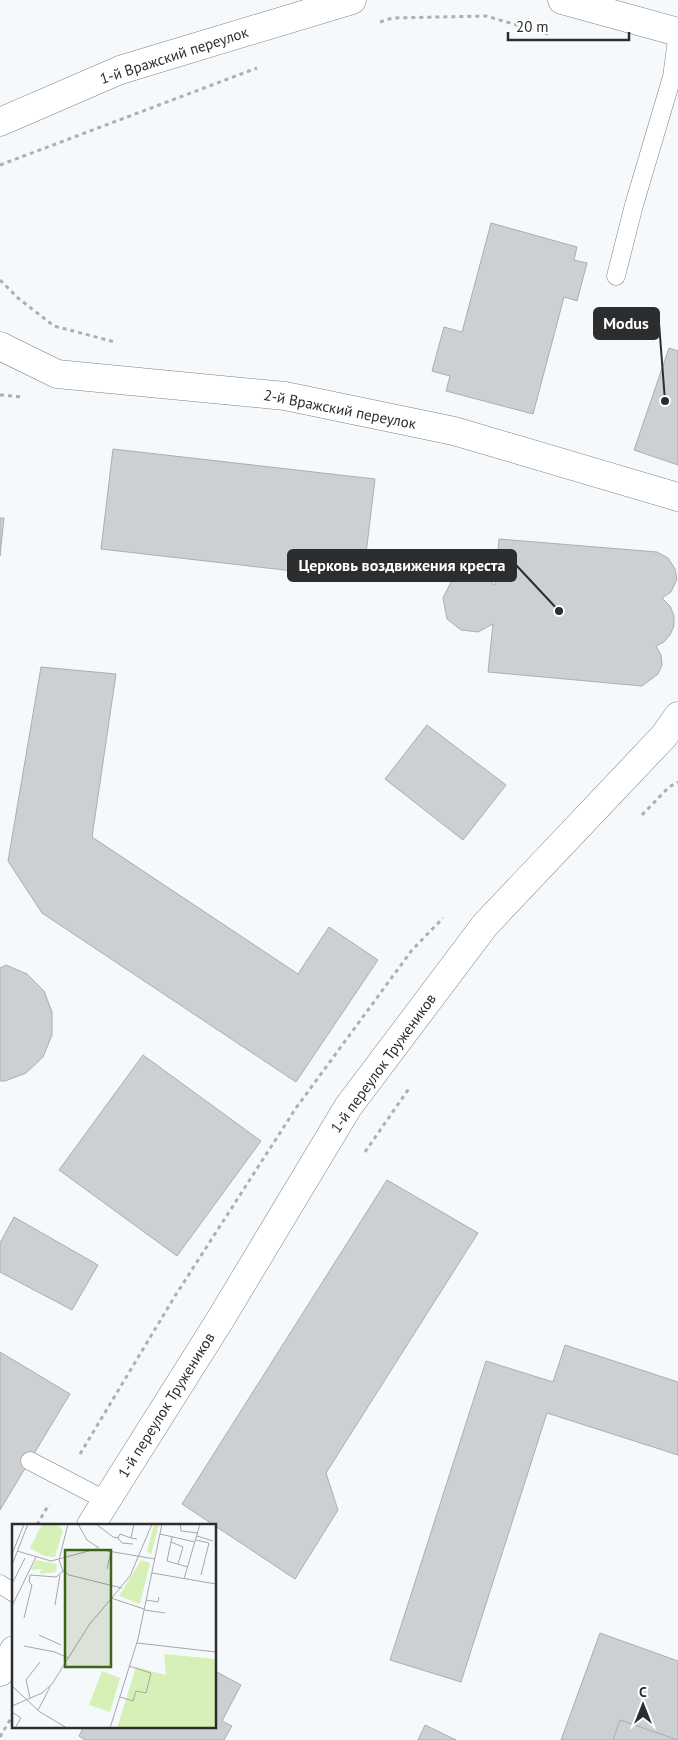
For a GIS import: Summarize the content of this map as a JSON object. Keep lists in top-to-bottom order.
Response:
{
  "streets": {
    "street": ["1-й Вражский переулок", "2-й Вражский переулок", "1-й переулок Тружеников"]
  },
  "places": ["Modus", "Церковь воздвижения креста"],
  "scale_bar": "20 m",
  "north": "top"
}
